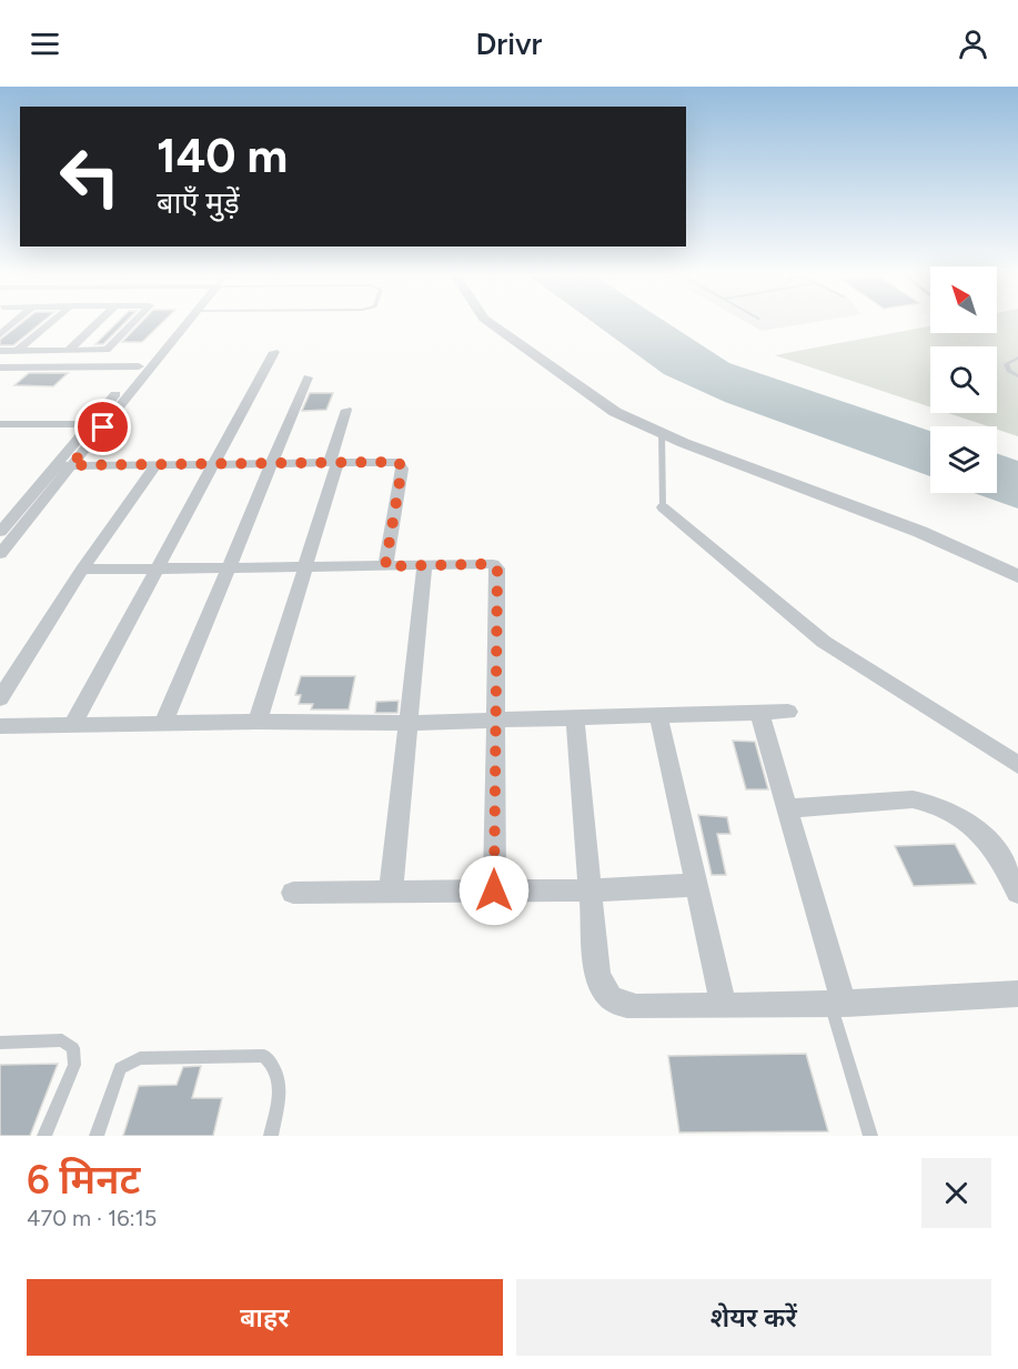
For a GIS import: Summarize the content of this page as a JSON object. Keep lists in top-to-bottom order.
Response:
{
  "north": "top left",
  "page": {
    "header": "Drivr",
    "turn": ["140 m", "बाएँ मुड़ें"],
    "heading": ["6 मिनट", "470 m · 16:15"],
    "buttons": ["बाहर", "शेयर करें"]
  }
}
